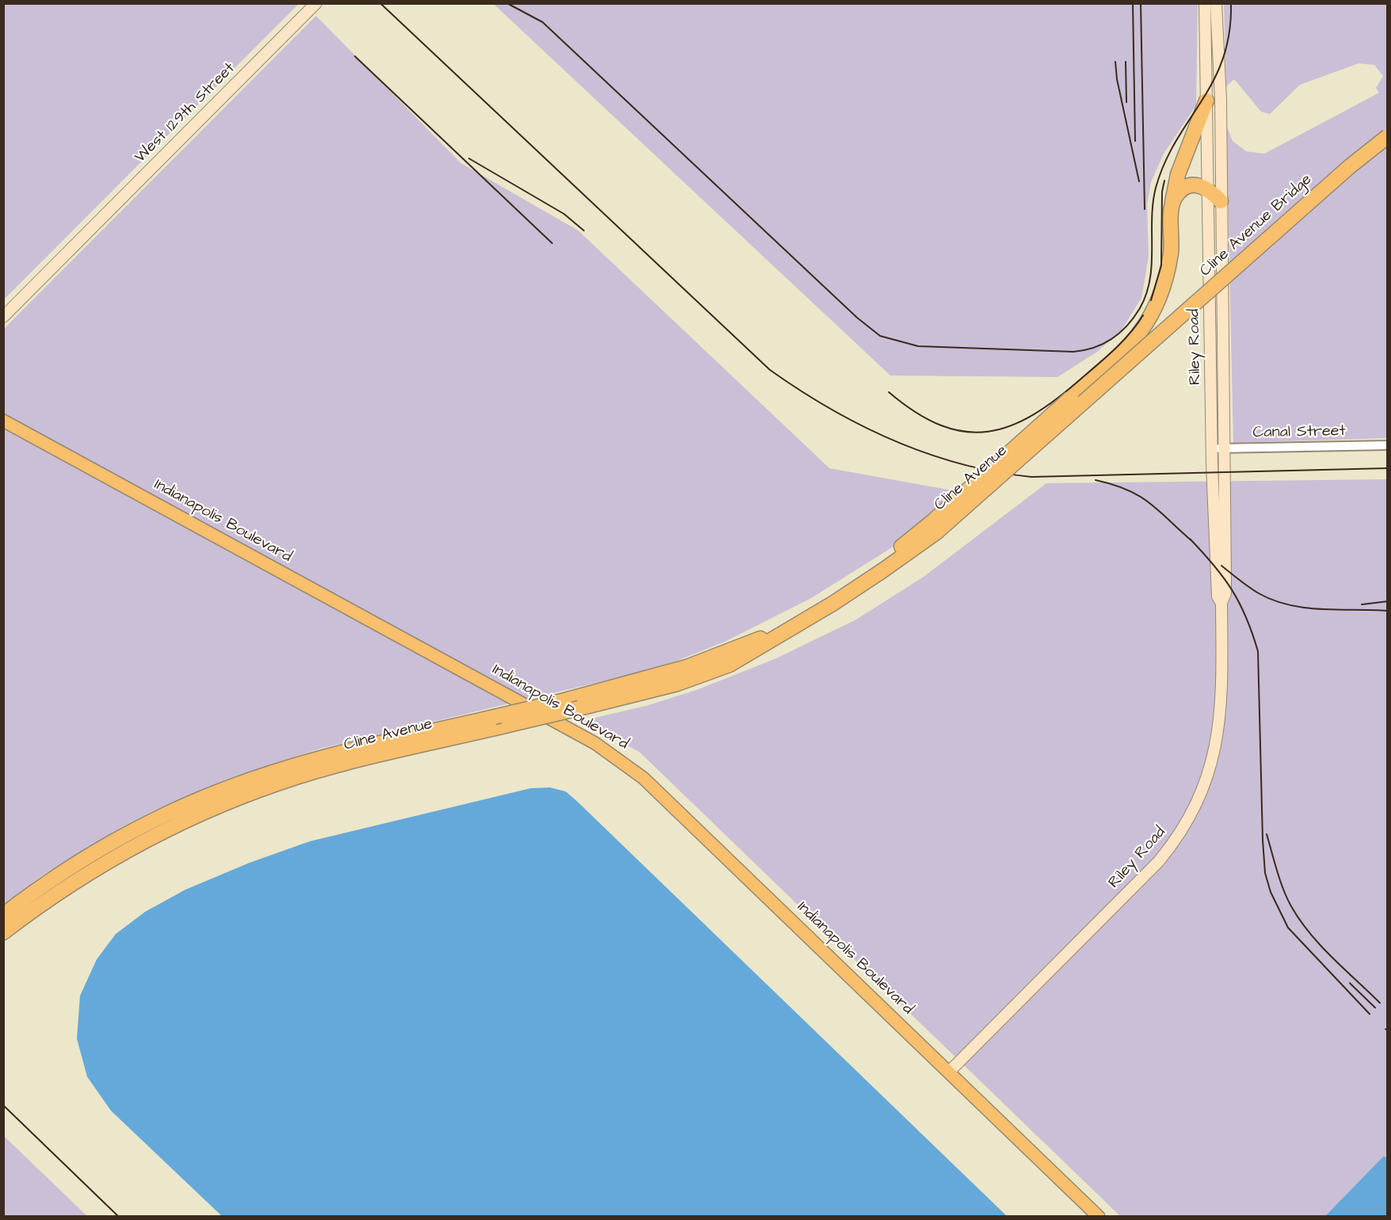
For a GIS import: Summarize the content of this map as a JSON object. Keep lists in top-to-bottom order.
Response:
{
  "streets": {
    "highway": ["Cline Avenue Bridge", "Cline Avenue"],
    "main road": ["West 129th Street", "Riley Road", "Indianapolis Boulevard"],
    "street": ["Canal Street"]
  },
  "crossings": [
    ["Cline Avenue Bridge", "Cline Avenue"],
    ["Riley Road", "Canal Street"],
    ["Riley Road", "Indianapolis Boulevard"]
  ]
}
